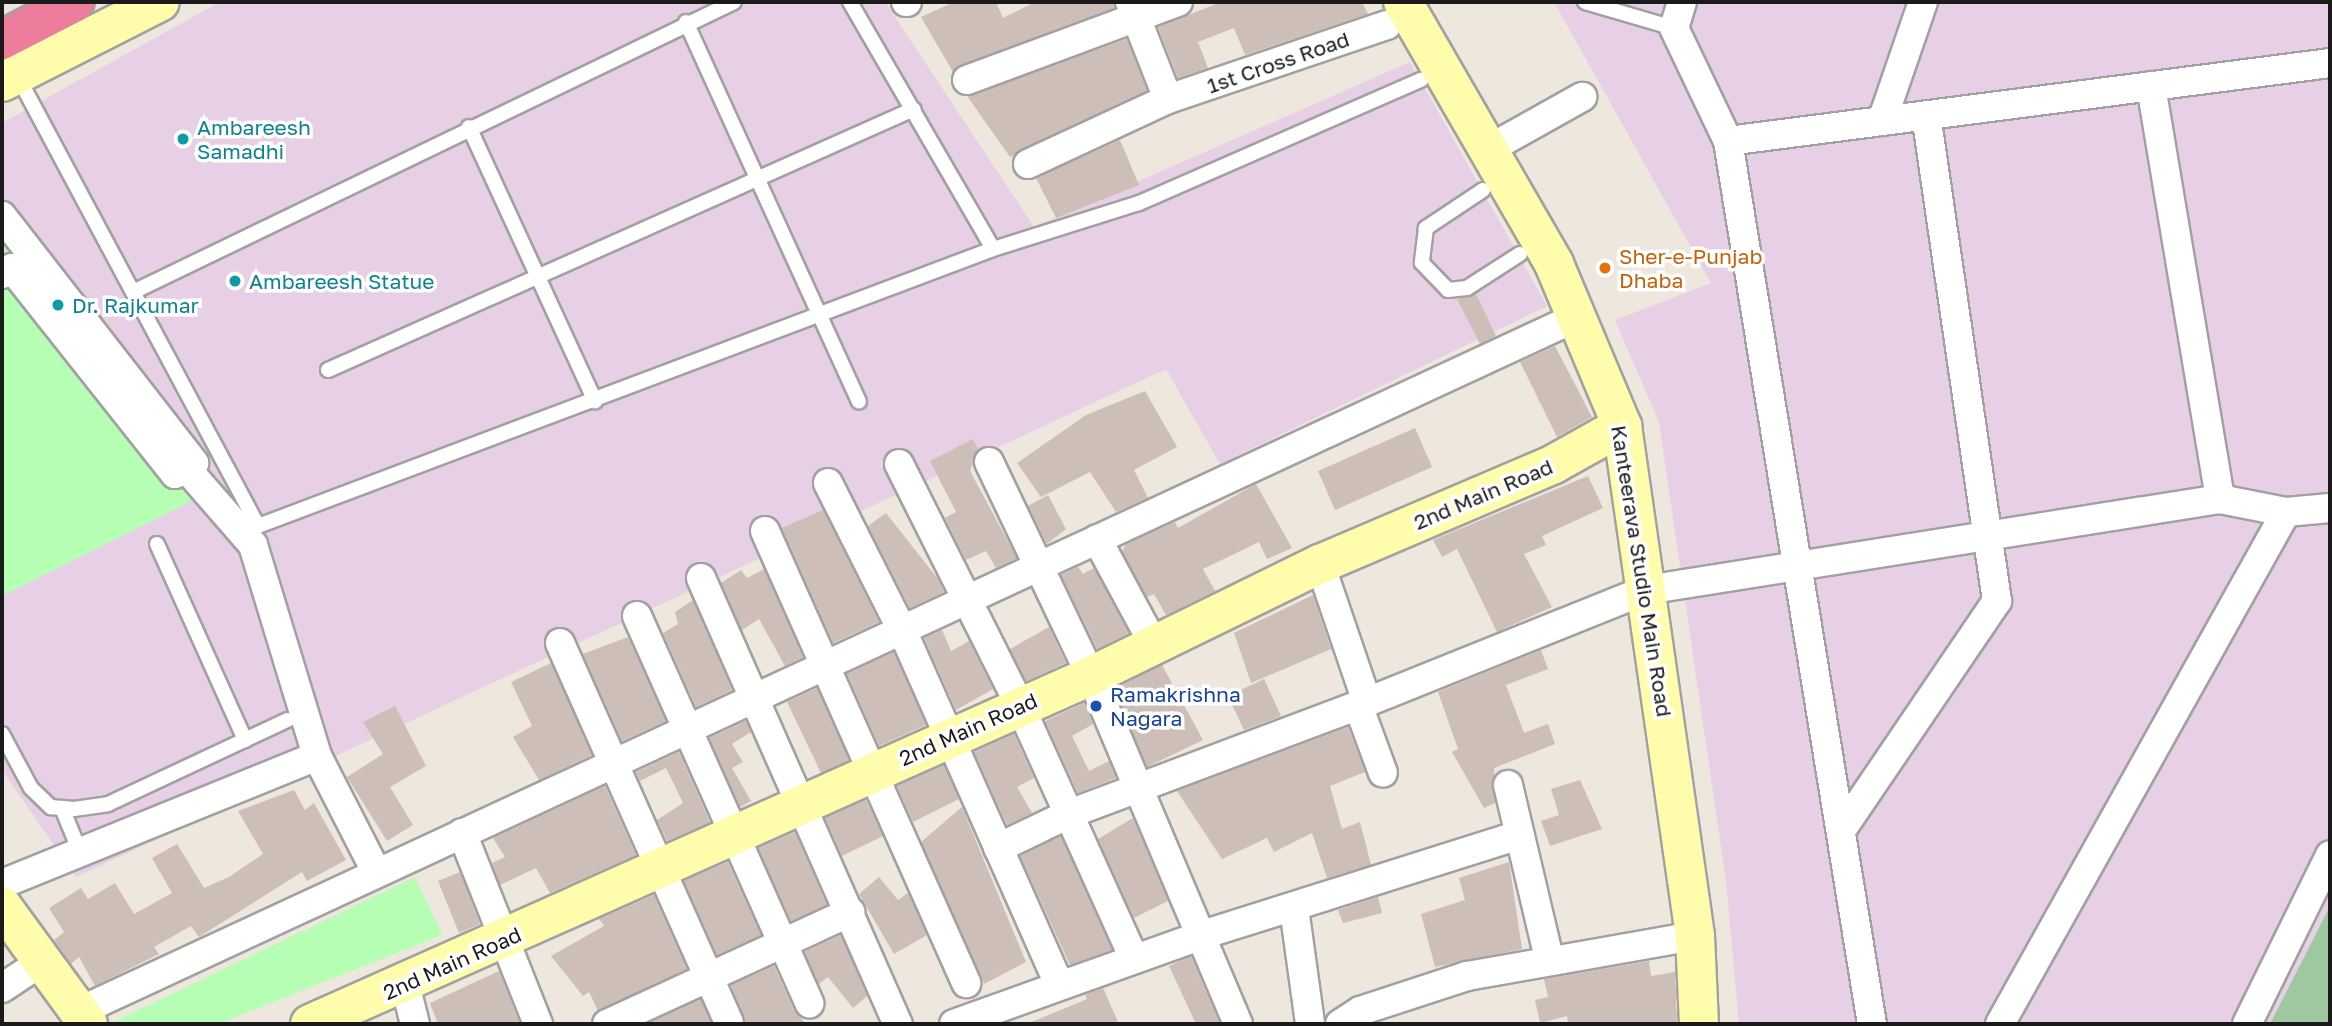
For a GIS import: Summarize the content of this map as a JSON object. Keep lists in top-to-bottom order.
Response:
{
  "streets": {
    "street": ["1st Cross Road", "2nd Main Road", "Kanteerava Studio Main Road"]
  },
  "crossings": [
    ["1st Cross Road", "Kanteerava Studio Main Road"],
    ["2nd Main Road", "Kanteerava Studio Main Road"]
  ],
  "places": [
    "Ambareesh Samadhi",
    "Sher-e-Punjab Dhaba",
    "Ambareesh Statue",
    "Dr. Rajkumar",
    "Ramakrishna Nagara"
  ]
}
